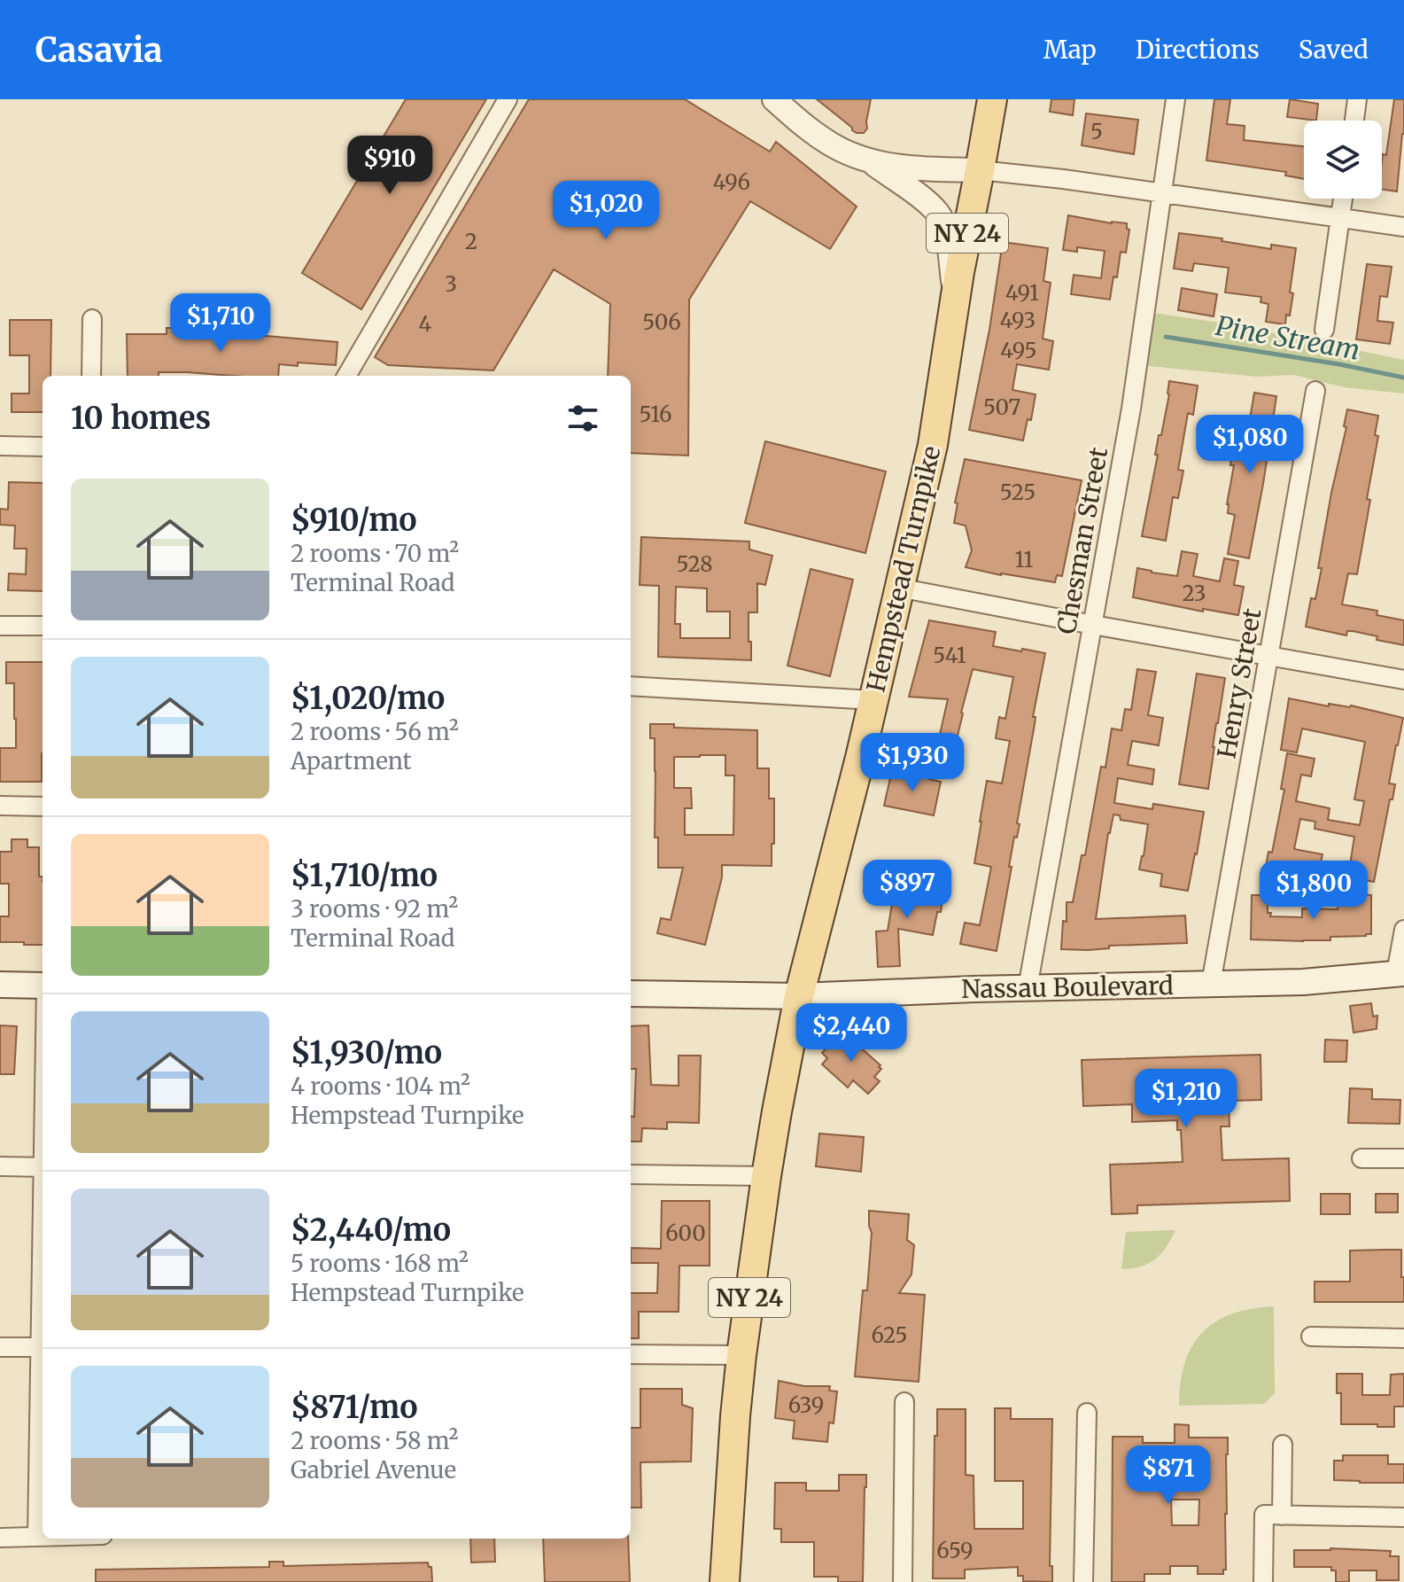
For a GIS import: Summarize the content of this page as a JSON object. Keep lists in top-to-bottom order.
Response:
{
  "streets": {
    "main road": ["NY 24", "Hempstead Turnpike", "Nassau Boulevard"],
    "street": ["Chesman Street", "Henry Street"]
  },
  "crossings": [
    ["Chesman Street", "Nassau Boulevard"],
    ["Hempstead Turnpike", "Nassau Boulevard"],
    ["Henry Street", "Nassau Boulevard"]
  ],
  "water": ["Pine Stream"],
  "house_numbers": [
    "5",
    "496",
    "2",
    "3",
    "491",
    "493",
    "506",
    "4",
    "495",
    "507",
    "516",
    "525",
    "11",
    "528",
    "23",
    "541",
    "600",
    "625",
    "639",
    "659"
  ],
  "page": {
    "header": "Casavia",
    "nav": ["Map", "Directions", "Saved"],
    "price": [
      "$910",
      "$1,020",
      "$1,710",
      "$1,080",
      "$1,930",
      "$897",
      "$1,800",
      "$2,440",
      "$1,210",
      "$871"
    ],
    "heading": "10 homes",
    "list": [
      {
        "name": "$910/mo",
        "note": "2 rooms · 70 m² · Terminal Road"
      },
      {
        "name": "$1,020/mo",
        "note": "2 rooms · 56 m² · Apartment"
      },
      {
        "name": "$1,710/mo",
        "note": "3 rooms · 92 m² · Terminal Road"
      },
      {
        "name": "$1,930/mo",
        "note": "4 rooms · 104 m² · Hempstead Turnpike"
      },
      {
        "name": "$2,440/mo",
        "note": "5 rooms · 168 m² · Hempstead Turnpike"
      },
      {
        "name": "$871/mo",
        "note": "2 rooms · 58 m² · Gabriel Avenue"
      }
    ]
  }
}
